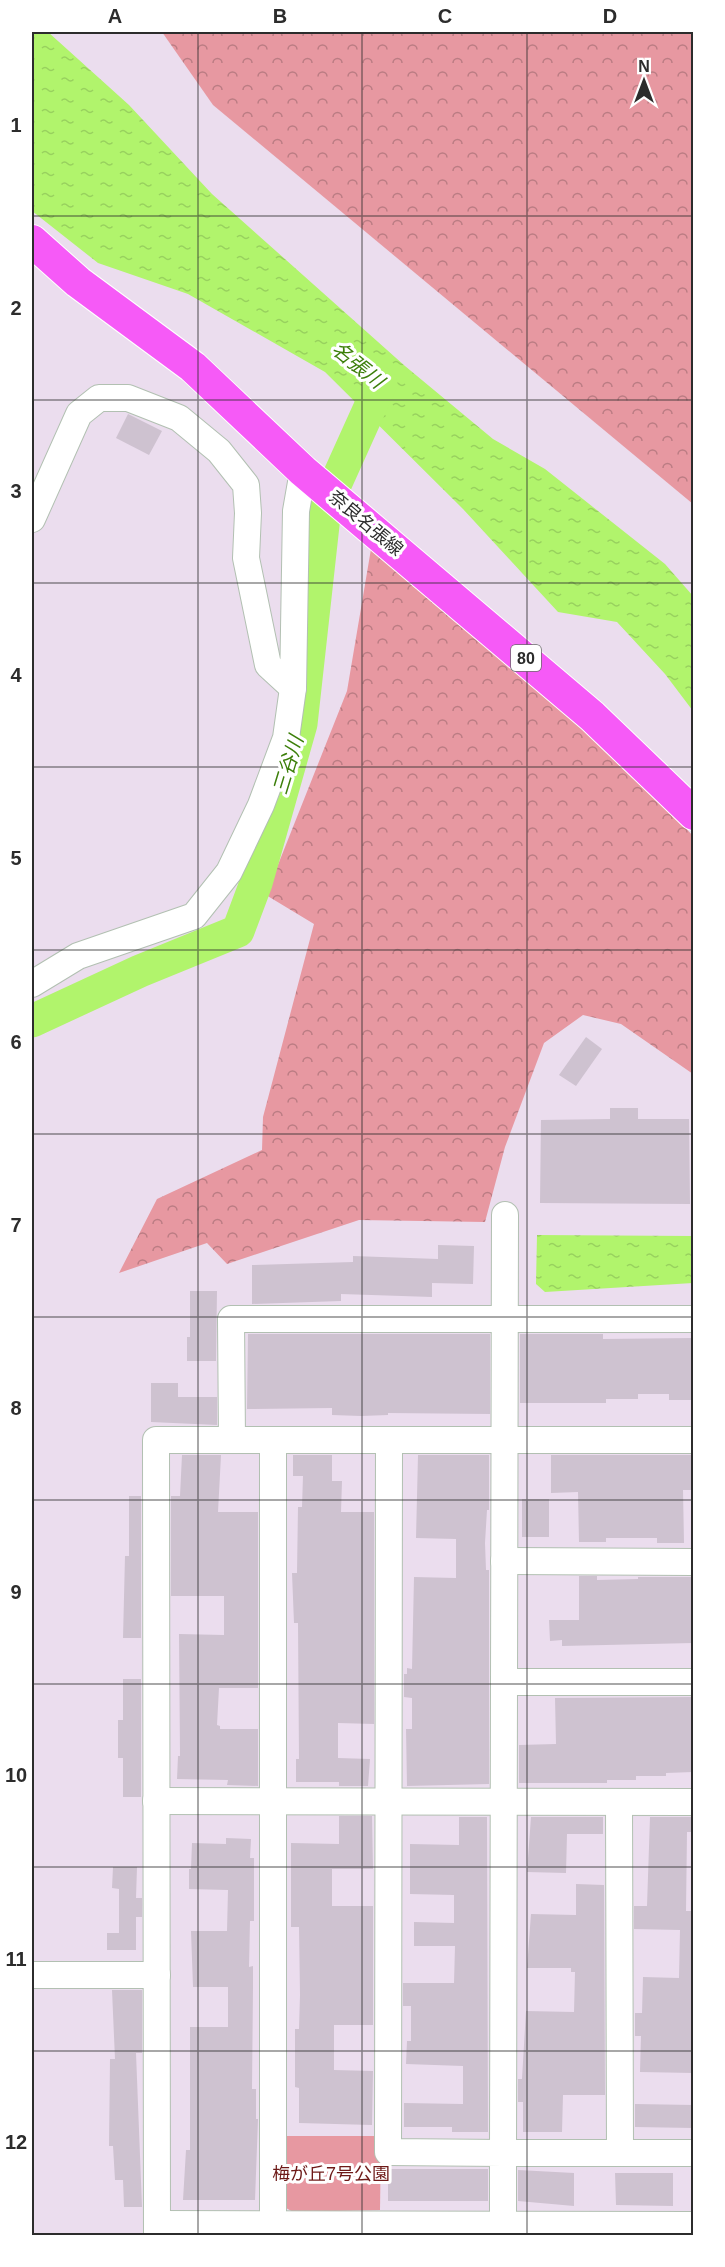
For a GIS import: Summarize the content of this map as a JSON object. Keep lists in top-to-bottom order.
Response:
{
  "streets": {
    "main road": ["奈良名張線", "80"]
  },
  "water": ["名張川", "三谷川"],
  "parks": ["梅が丘7号公園"],
  "north": "top",
  "grid": {
    "columns": [
      "A",
      "B",
      "C",
      "D"
    ],
    "rows": [
      "1",
      "2",
      "3",
      "4",
      "5",
      "6",
      "7",
      "8",
      "9",
      "10",
      "11",
      "12"
    ]
  }
}
